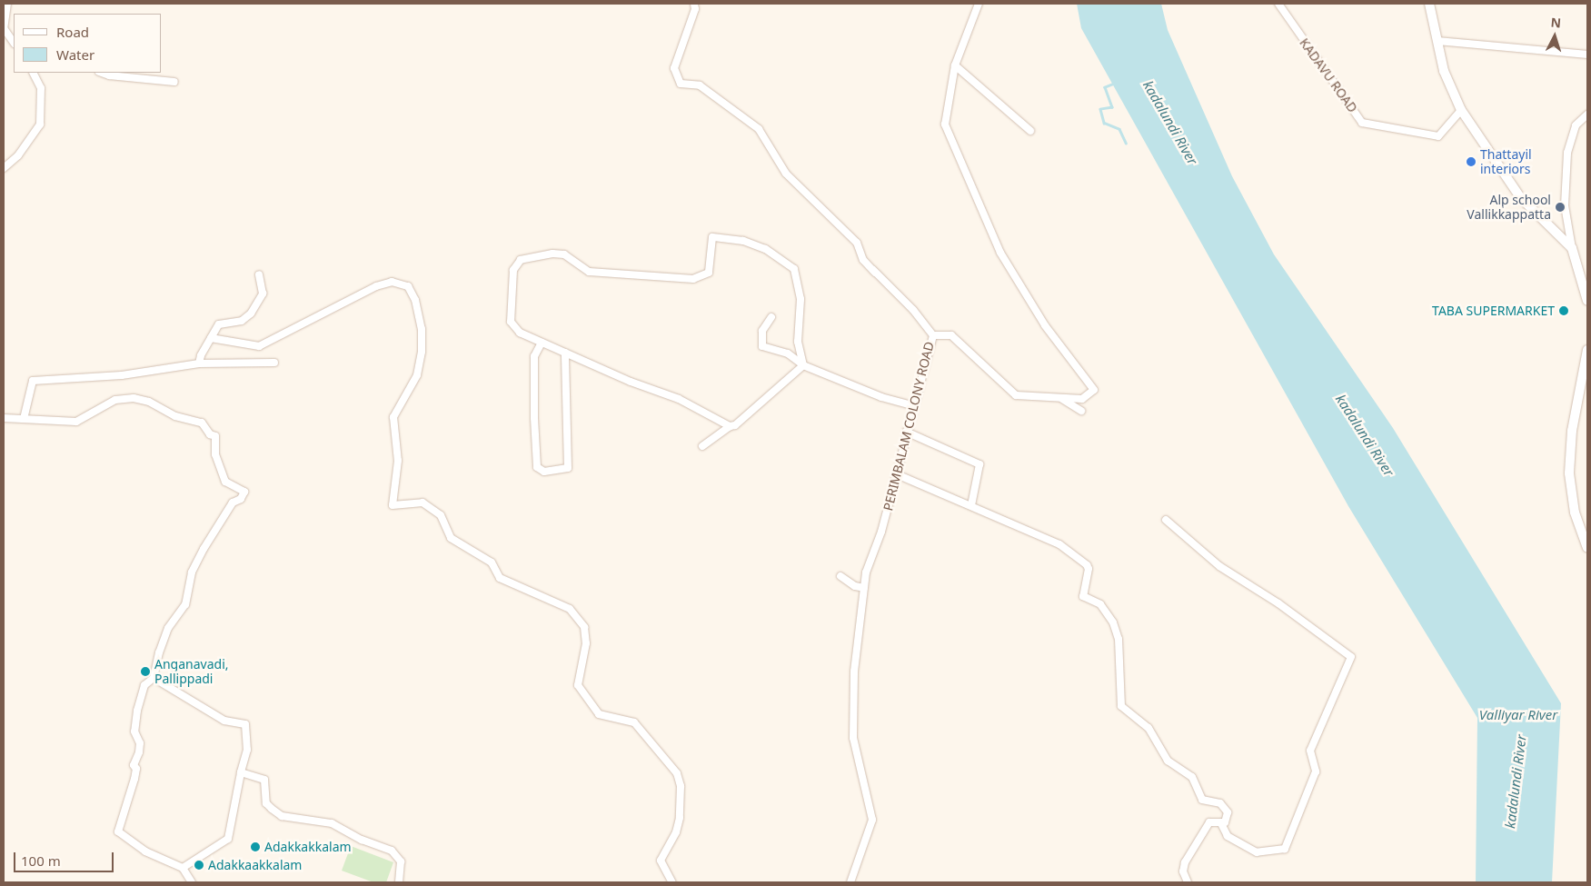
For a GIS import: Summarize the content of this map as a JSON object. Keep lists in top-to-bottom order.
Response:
{
  "streets": {
    "street": ["KADAVU ROAD", "PERIMBALAM COLONY ROAD"]
  },
  "water": ["kadalundi River", "Valliyar River"],
  "places": [
    "Thattayil interiors",
    "Alp school Vallikkappatta",
    "TABA SUPERMARKET",
    "Anganavadi, Pallippadi",
    "Adakkakkalam",
    "Adakkaakkalam"
  ],
  "legend": ["Road", "Water"],
  "scale_bar": "100 m",
  "north": "top"
}
